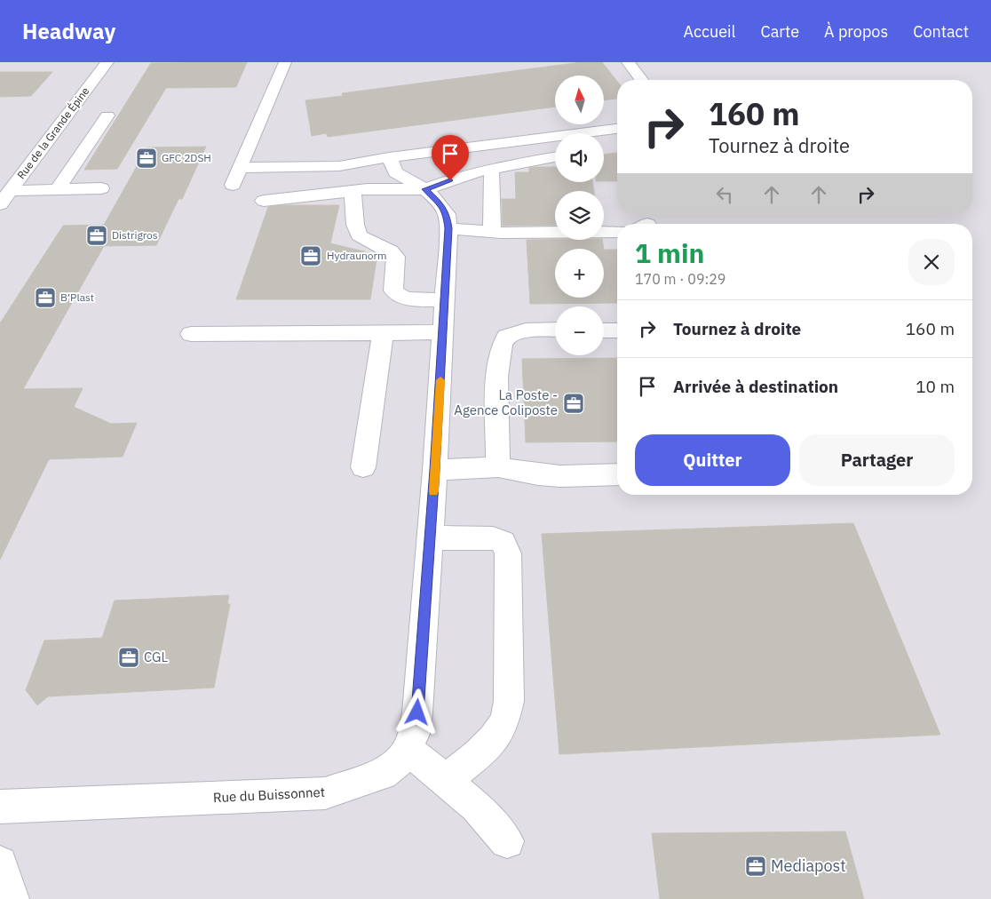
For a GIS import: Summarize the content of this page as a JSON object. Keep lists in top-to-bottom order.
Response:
{
  "streets": {
    "street": ["Rue de la Grande Épine", "Rue du Buissonnet"]
  },
  "places": {
    "office": [
      "GFC 2DSH",
      "Distrigros",
      "Hydraunorm",
      "B’Plast",
      "La Poste - Agence Coliposte",
      "CGL",
      "Mediapost"
    ]
  },
  "north": "top",
  "page": {
    "header": "Headway",
    "nav": [
      "Accueil",
      "Carte",
      "À propos",
      "Contact"
    ],
    "map_buttons": ["+", "−"],
    "turn": ["160 m", "Tournez à droite"],
    "heading": ["1 min", "170 m · 09:29"],
    "list": [
      {
        "name": "Tournez à droite",
        "value": "160 m"
      },
      {
        "name": "Arrivée à destination",
        "value": "10 m"
      }
    ],
    "buttons": ["Quitter", "Partager"]
  }
}
